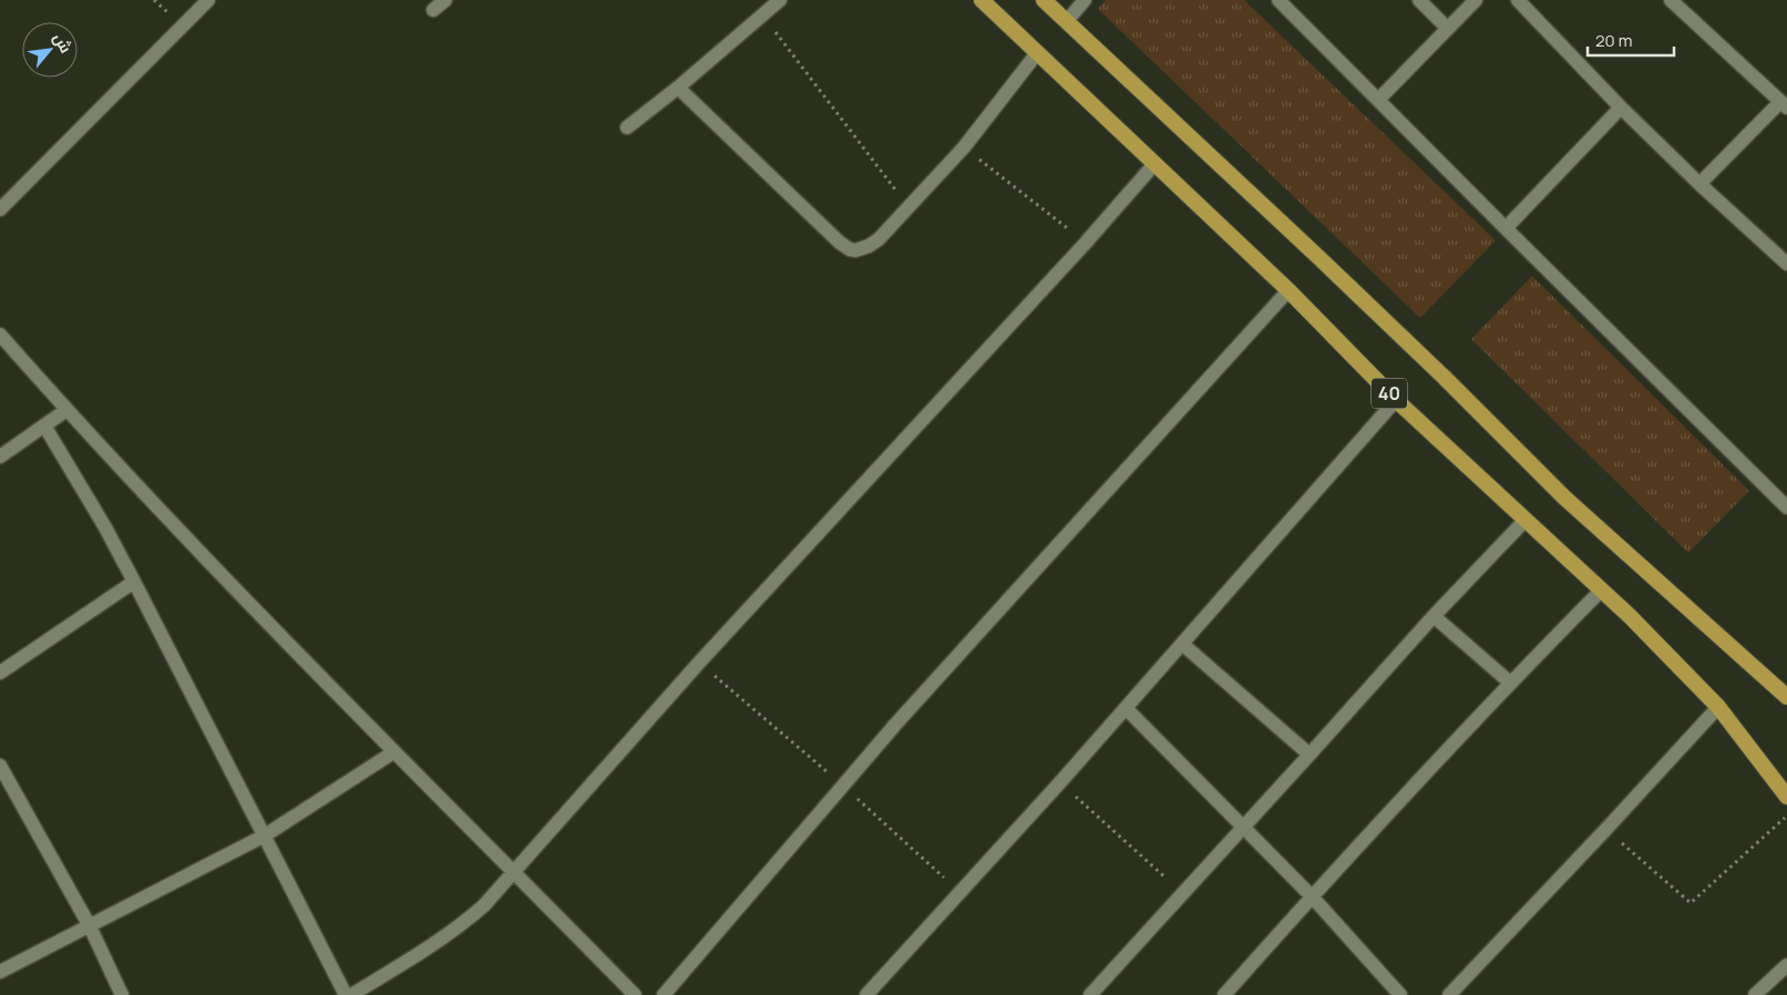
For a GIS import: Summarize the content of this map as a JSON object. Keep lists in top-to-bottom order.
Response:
{
  "streets": {
    "highway": ["40"]
  },
  "scale_bar": "20 m",
  "north": "top right"
}
